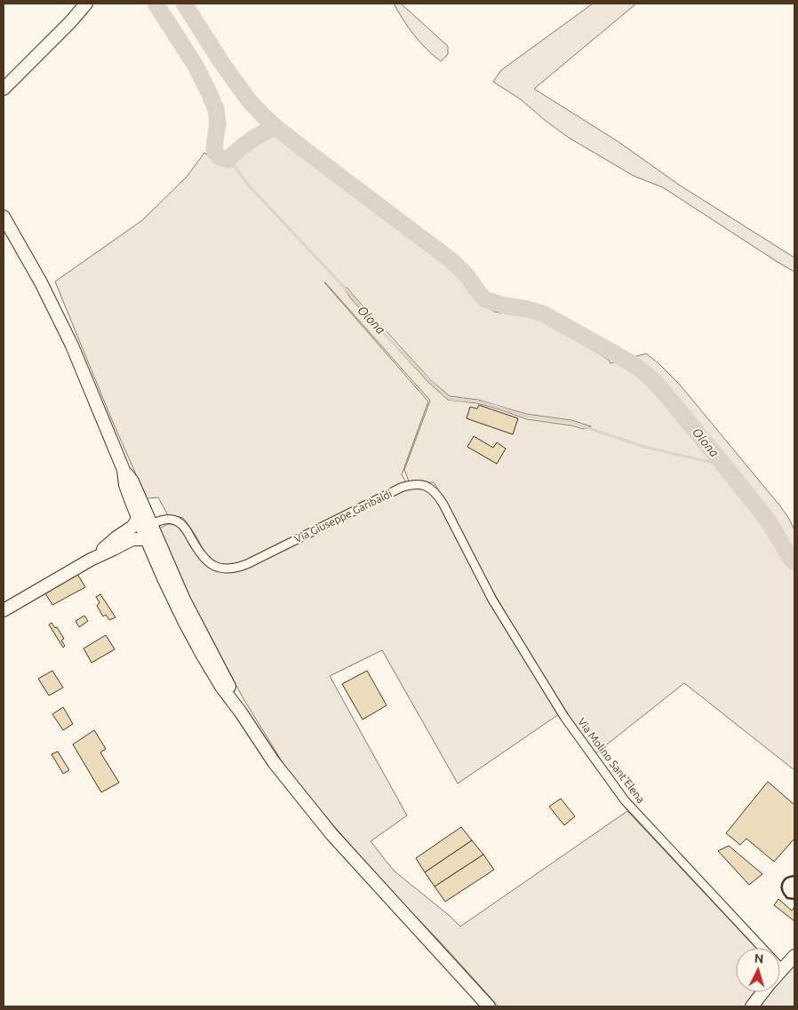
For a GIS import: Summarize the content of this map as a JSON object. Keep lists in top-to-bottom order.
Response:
{
  "streets": {
    "street": ["Via Giuseppe Garibaldi", "Via Molino Sant'Elena"]
  },
  "crossings": [
    ["Via Giuseppe Garibaldi", "Via Molino Sant'Elena"]
  ],
  "water": ["Olona"],
  "north": "top"
}
